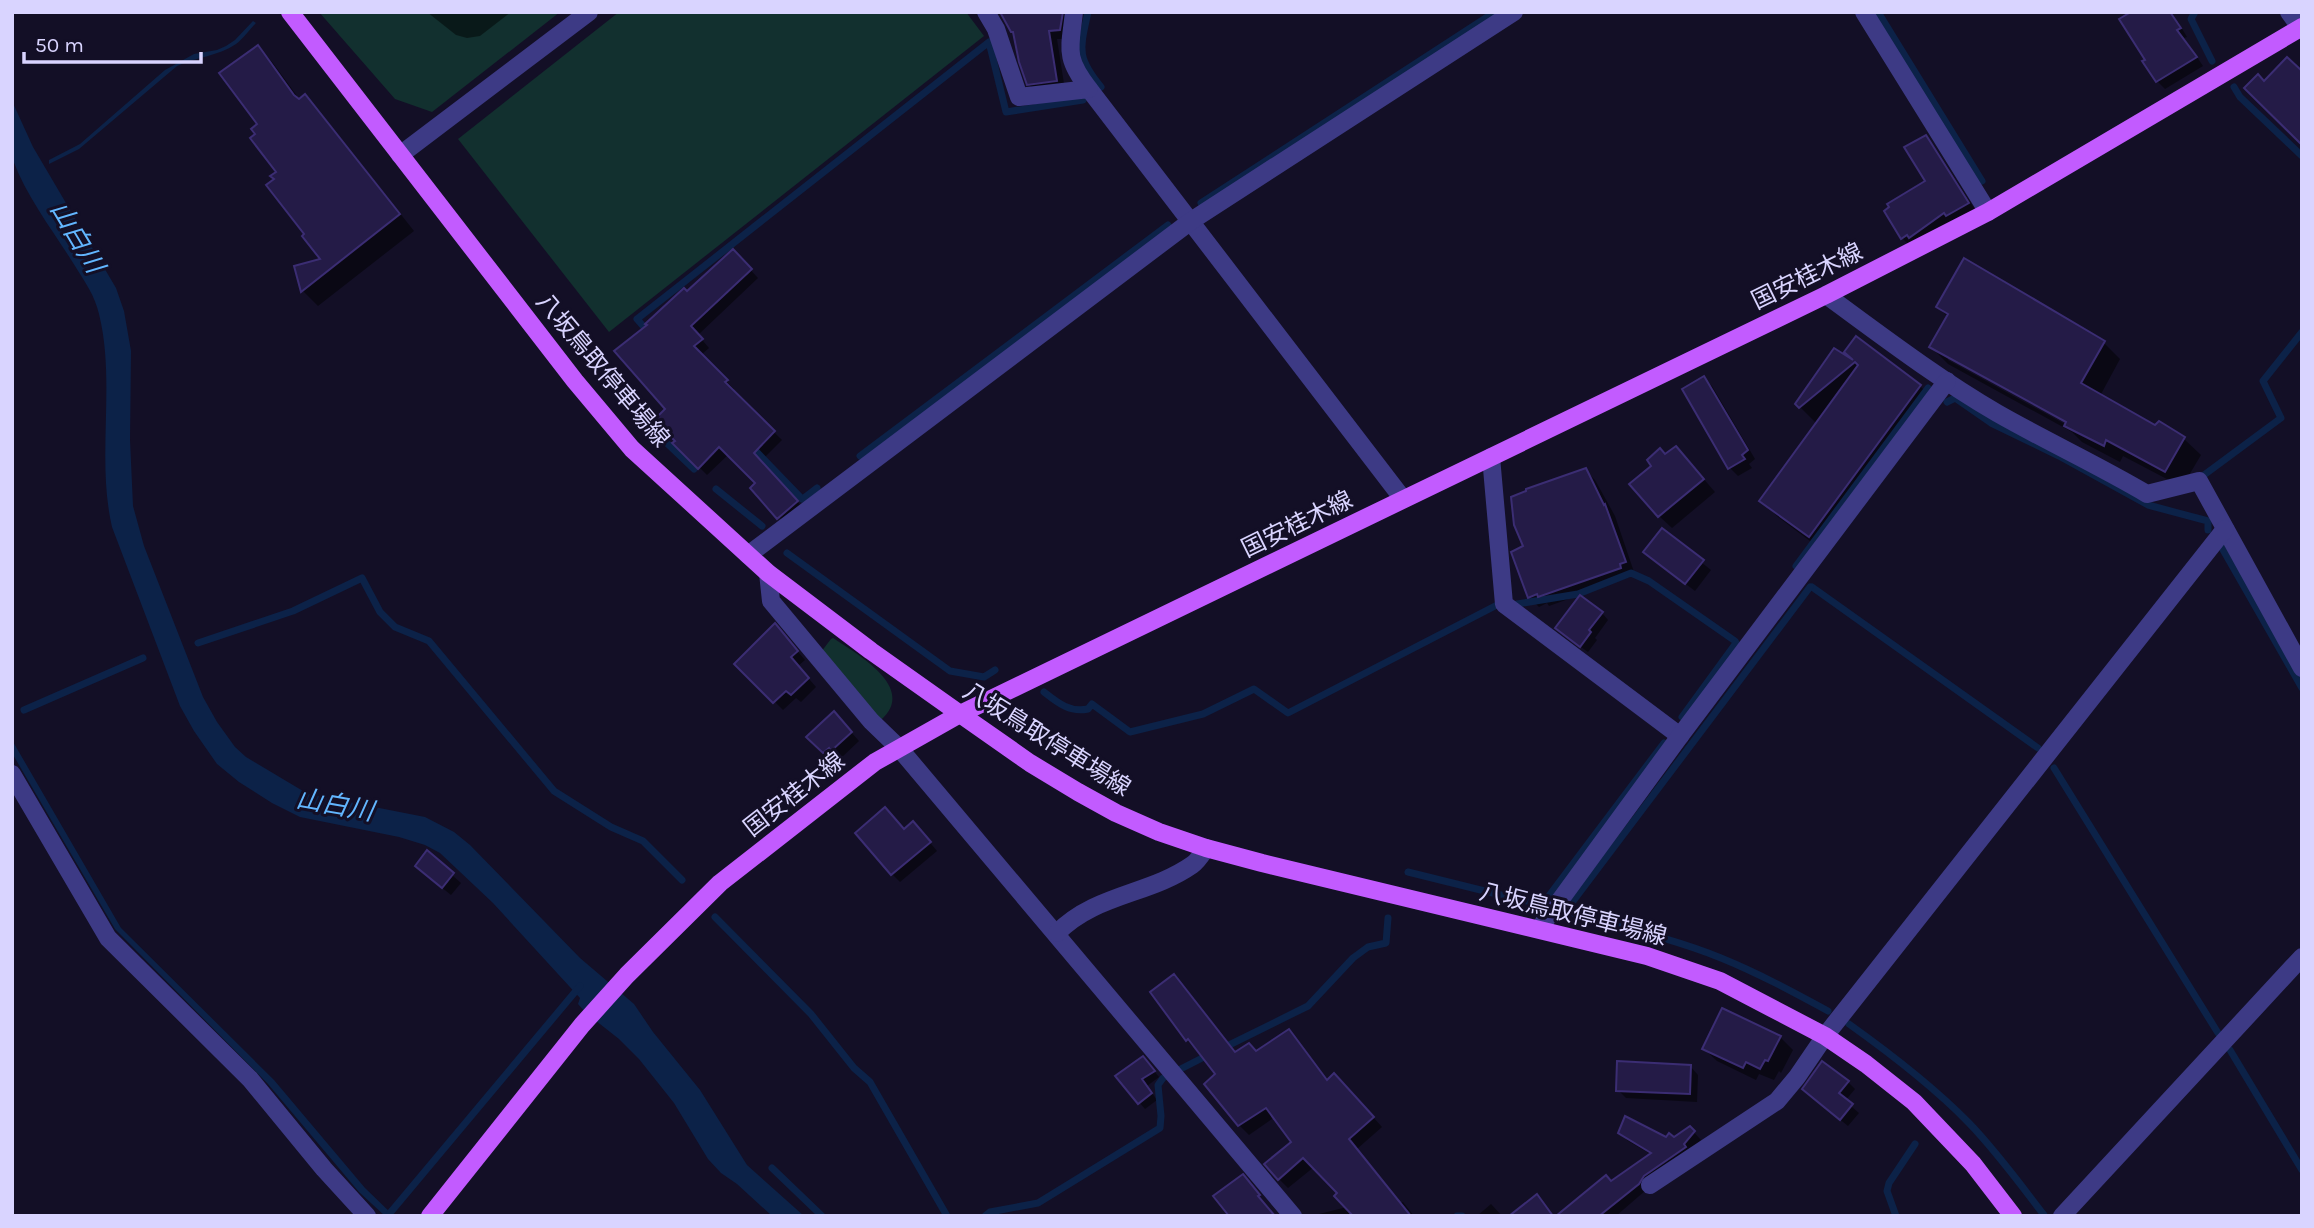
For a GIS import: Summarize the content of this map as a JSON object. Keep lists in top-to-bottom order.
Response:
{
  "streets": {
    "main road": ["国安桂木線", "八坂鳥取停車場線"]
  },
  "crossings": [
    ["国安桂木線", "八坂鳥取停車場線"]
  ],
  "water": ["山白川"],
  "scale_bar": "50 m"
}
